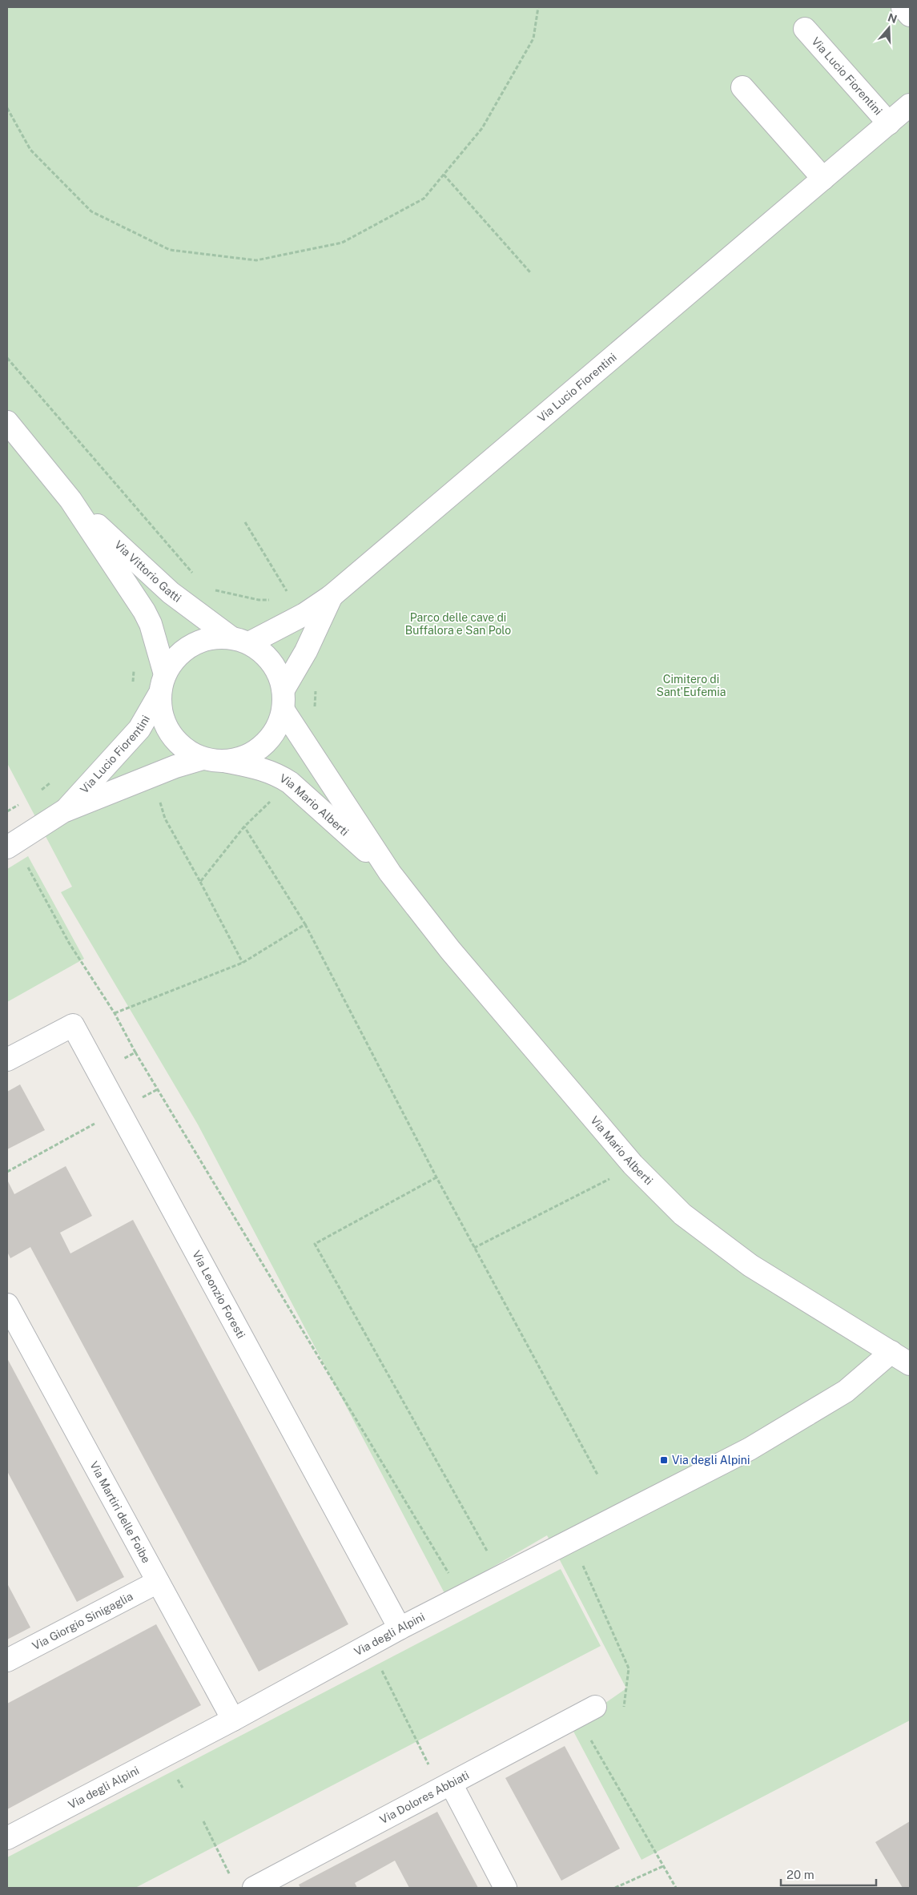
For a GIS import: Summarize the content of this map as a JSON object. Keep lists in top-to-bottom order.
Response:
{
  "streets": {
    "street": [
      "Via Lucio Fiorentini",
      "Via Vittorio Gatti",
      "Via Mario Alberti",
      "Via Leonzio Foresti",
      "Via Martiri delle Foibe",
      "Via Giorgio Sinigaglia",
      "Via degli Alpini",
      "Via Dolores Abbiati"
    ]
  },
  "crossings": [
    ["Via Lucio Fiorentini", "Via Vittorio Gatti"],
    ["Via Lucio Fiorentini", "Via Mario Alberti"],
    ["Via Vittorio Gatti", "Via Mario Alberti"],
    ["Via Mario Alberti", "Via degli Alpini"],
    ["Via Leonzio Foresti", "Via degli Alpini"],
    ["Via Martiri delle Foibe", "Via Giorgio Sinigaglia"],
    ["Via Martiri delle Foibe", "Via degli Alpini"]
  ],
  "parks": ["Parco delle cave di Buffalora e San Polo", "Cimitero di Sant'Eufemia"],
  "places": {
    "transit": ["Via degli Alpini"]
  },
  "scale_bar": "20 m",
  "north": "top"
}
